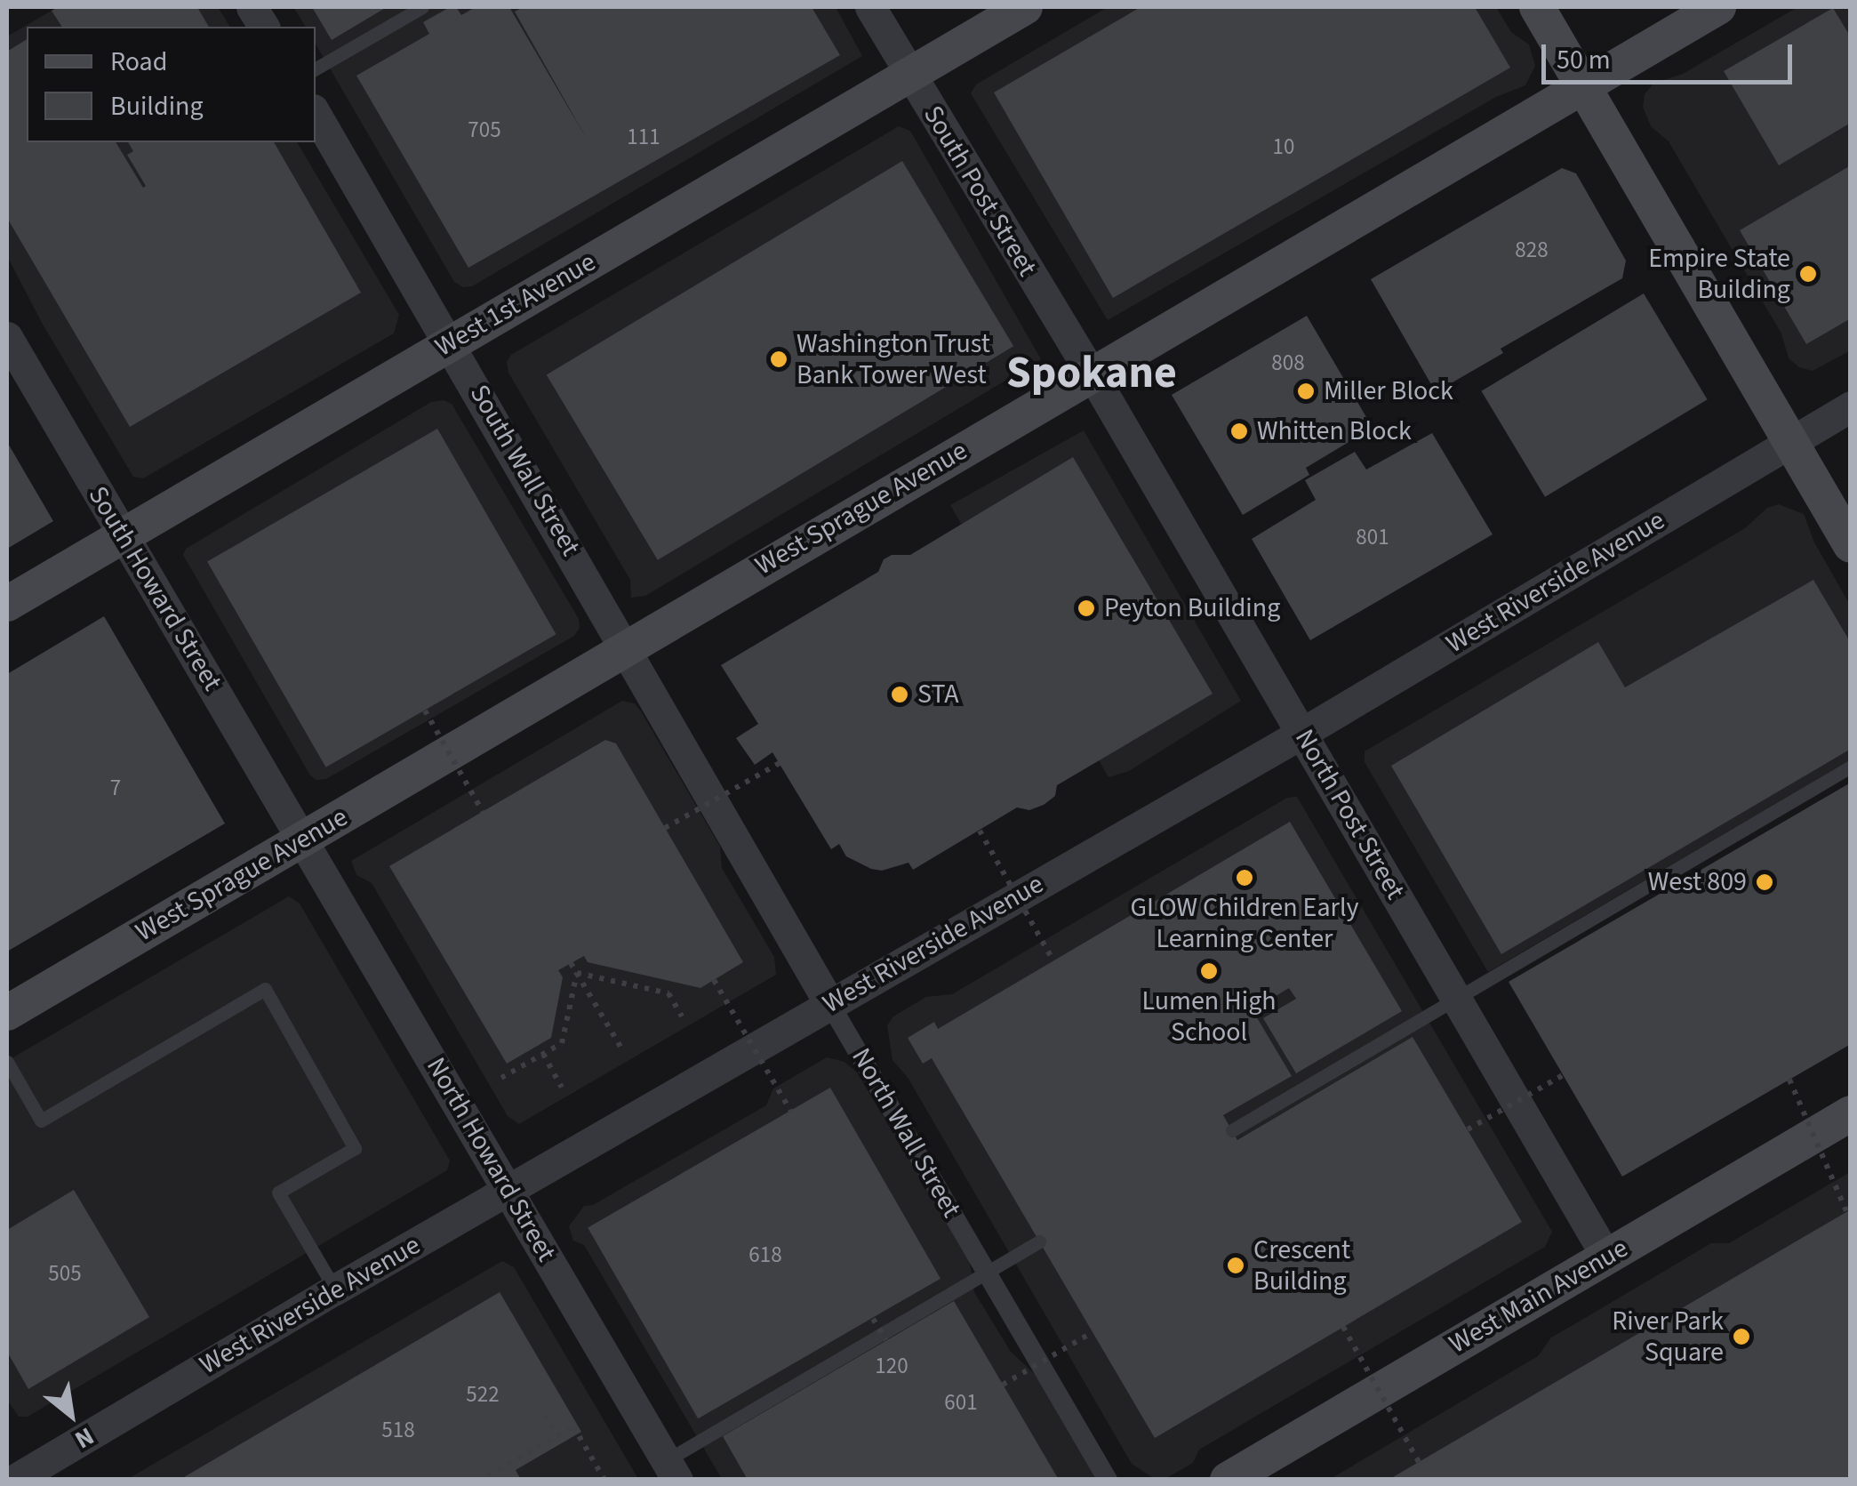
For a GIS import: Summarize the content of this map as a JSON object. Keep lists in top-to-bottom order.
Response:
{
  "streets": {
    "main road": ["West 1st Avenue", "West Sprague Avenue", "West Main Avenue"],
    "street": [
      "South Post Street",
      "South Wall Street",
      "West Riverside Avenue",
      "South Howard Street",
      "North Post Street",
      "North Wall Street",
      "North Howard Street"
    ]
  },
  "crossings": [
    ["South Post Street", "West 1st Avenue"],
    ["South Post Street", "West Sprague Avenue"],
    ["South Post Street", "North Post Street"],
    ["West 1st Avenue", "South Wall Street"],
    ["West 1st Avenue", "South Howard Street"],
    ["South Wall Street", "West Sprague Avenue"],
    ["South Wall Street", "North Wall Street"],
    ["West Sprague Avenue", "South Howard Street"],
    ["West Sprague Avenue", "North Post Street"],
    ["West Sprague Avenue", "North Wall Street"],
    ["West Sprague Avenue", "North Howard Street"],
    ["West Riverside Avenue", "North Post Street"],
    ["West Riverside Avenue", "North Wall Street"],
    ["West Riverside Avenue", "North Howard Street"],
    ["South Howard Street", "North Howard Street"],
    ["North Post Street", "West Main Avenue"]
  ],
  "districts": ["Spokane"],
  "places": [
    "Empire State Building",
    "Washington Trust Bank Tower West",
    "Miller Block",
    "Whitten Block",
    "Peyton Building",
    "STA",
    "GLOW Children Early Learning Center",
    "West 809",
    "Lumen High School",
    "Crescent Building",
    "River Park Square"
  ],
  "house_numbers": [
    "705",
    "111",
    "10",
    "828",
    "808",
    "801",
    "7",
    "618",
    "505",
    "120",
    "522",
    "601",
    "518"
  ],
  "legend": ["Road", "Building"],
  "scale_bar": "50 m",
  "north": "bottom right"
}
